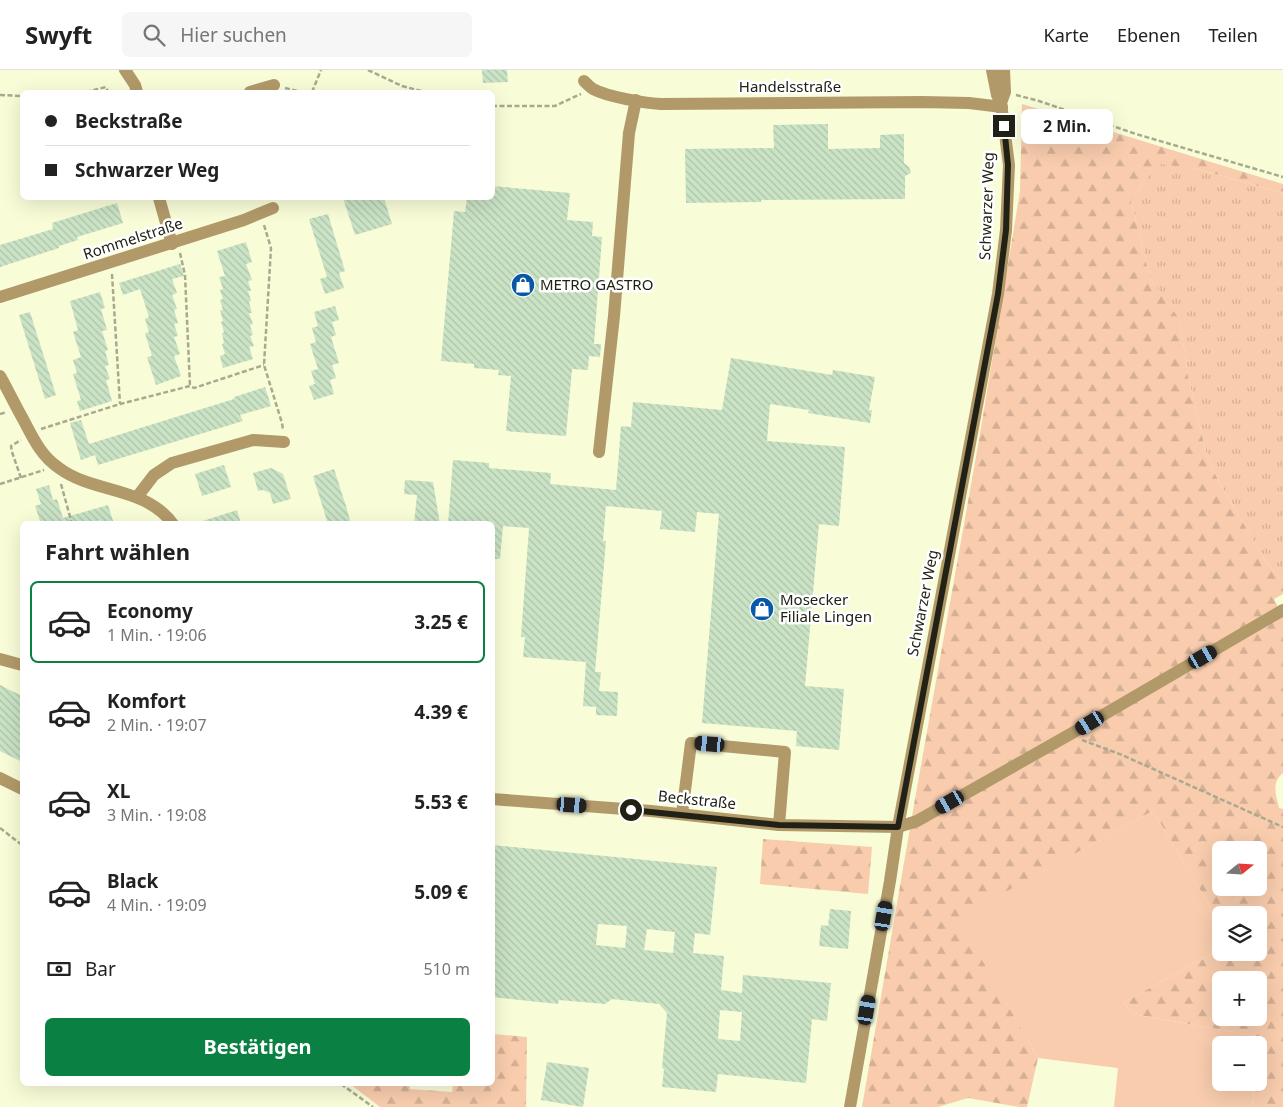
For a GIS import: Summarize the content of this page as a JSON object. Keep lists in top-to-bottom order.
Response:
{
  "streets": {
    "street": [
      "Handelsstraße",
      "Schwarzer Weg",
      "Rommelstraße",
      "Beckstraße"
    ]
  },
  "crossings": [
    ["Handelsstraße", "Schwarzer Weg"],
    ["Schwarzer Weg", "Beckstraße"]
  ],
  "places": {
    "shop": ["METRO GASTRO", "Mosecker Filiale Lingen"]
  },
  "north": "right",
  "page": {
    "header": "Swyft",
    "search": "Hier suchen",
    "nav": ["Karte", "Ebenen", "Teilen"],
    "banner": ["Beckstraße", "Schwarzer Weg"],
    "bubble": "2 Min.",
    "heading": "Fahrt wählen",
    "list": [
      {
        "name": "Economy",
        "note": "1 Min. · 19:06",
        "value": "3.25 €"
      },
      {
        "name": "Komfort",
        "note": "2 Min. · 19:07",
        "value": "4.39 €"
      },
      {
        "name": "XL",
        "note": "3 Min. · 19:08",
        "value": "5.53 €"
      },
      {
        "name": "Black",
        "note": "4 Min. · 19:09",
        "value": "5.09 €"
      }
    ],
    "map_buttons": ["+", "−"],
    "pay": ["Bar", "510 m"],
    "buttons": "Bestätigen"
  }
}
